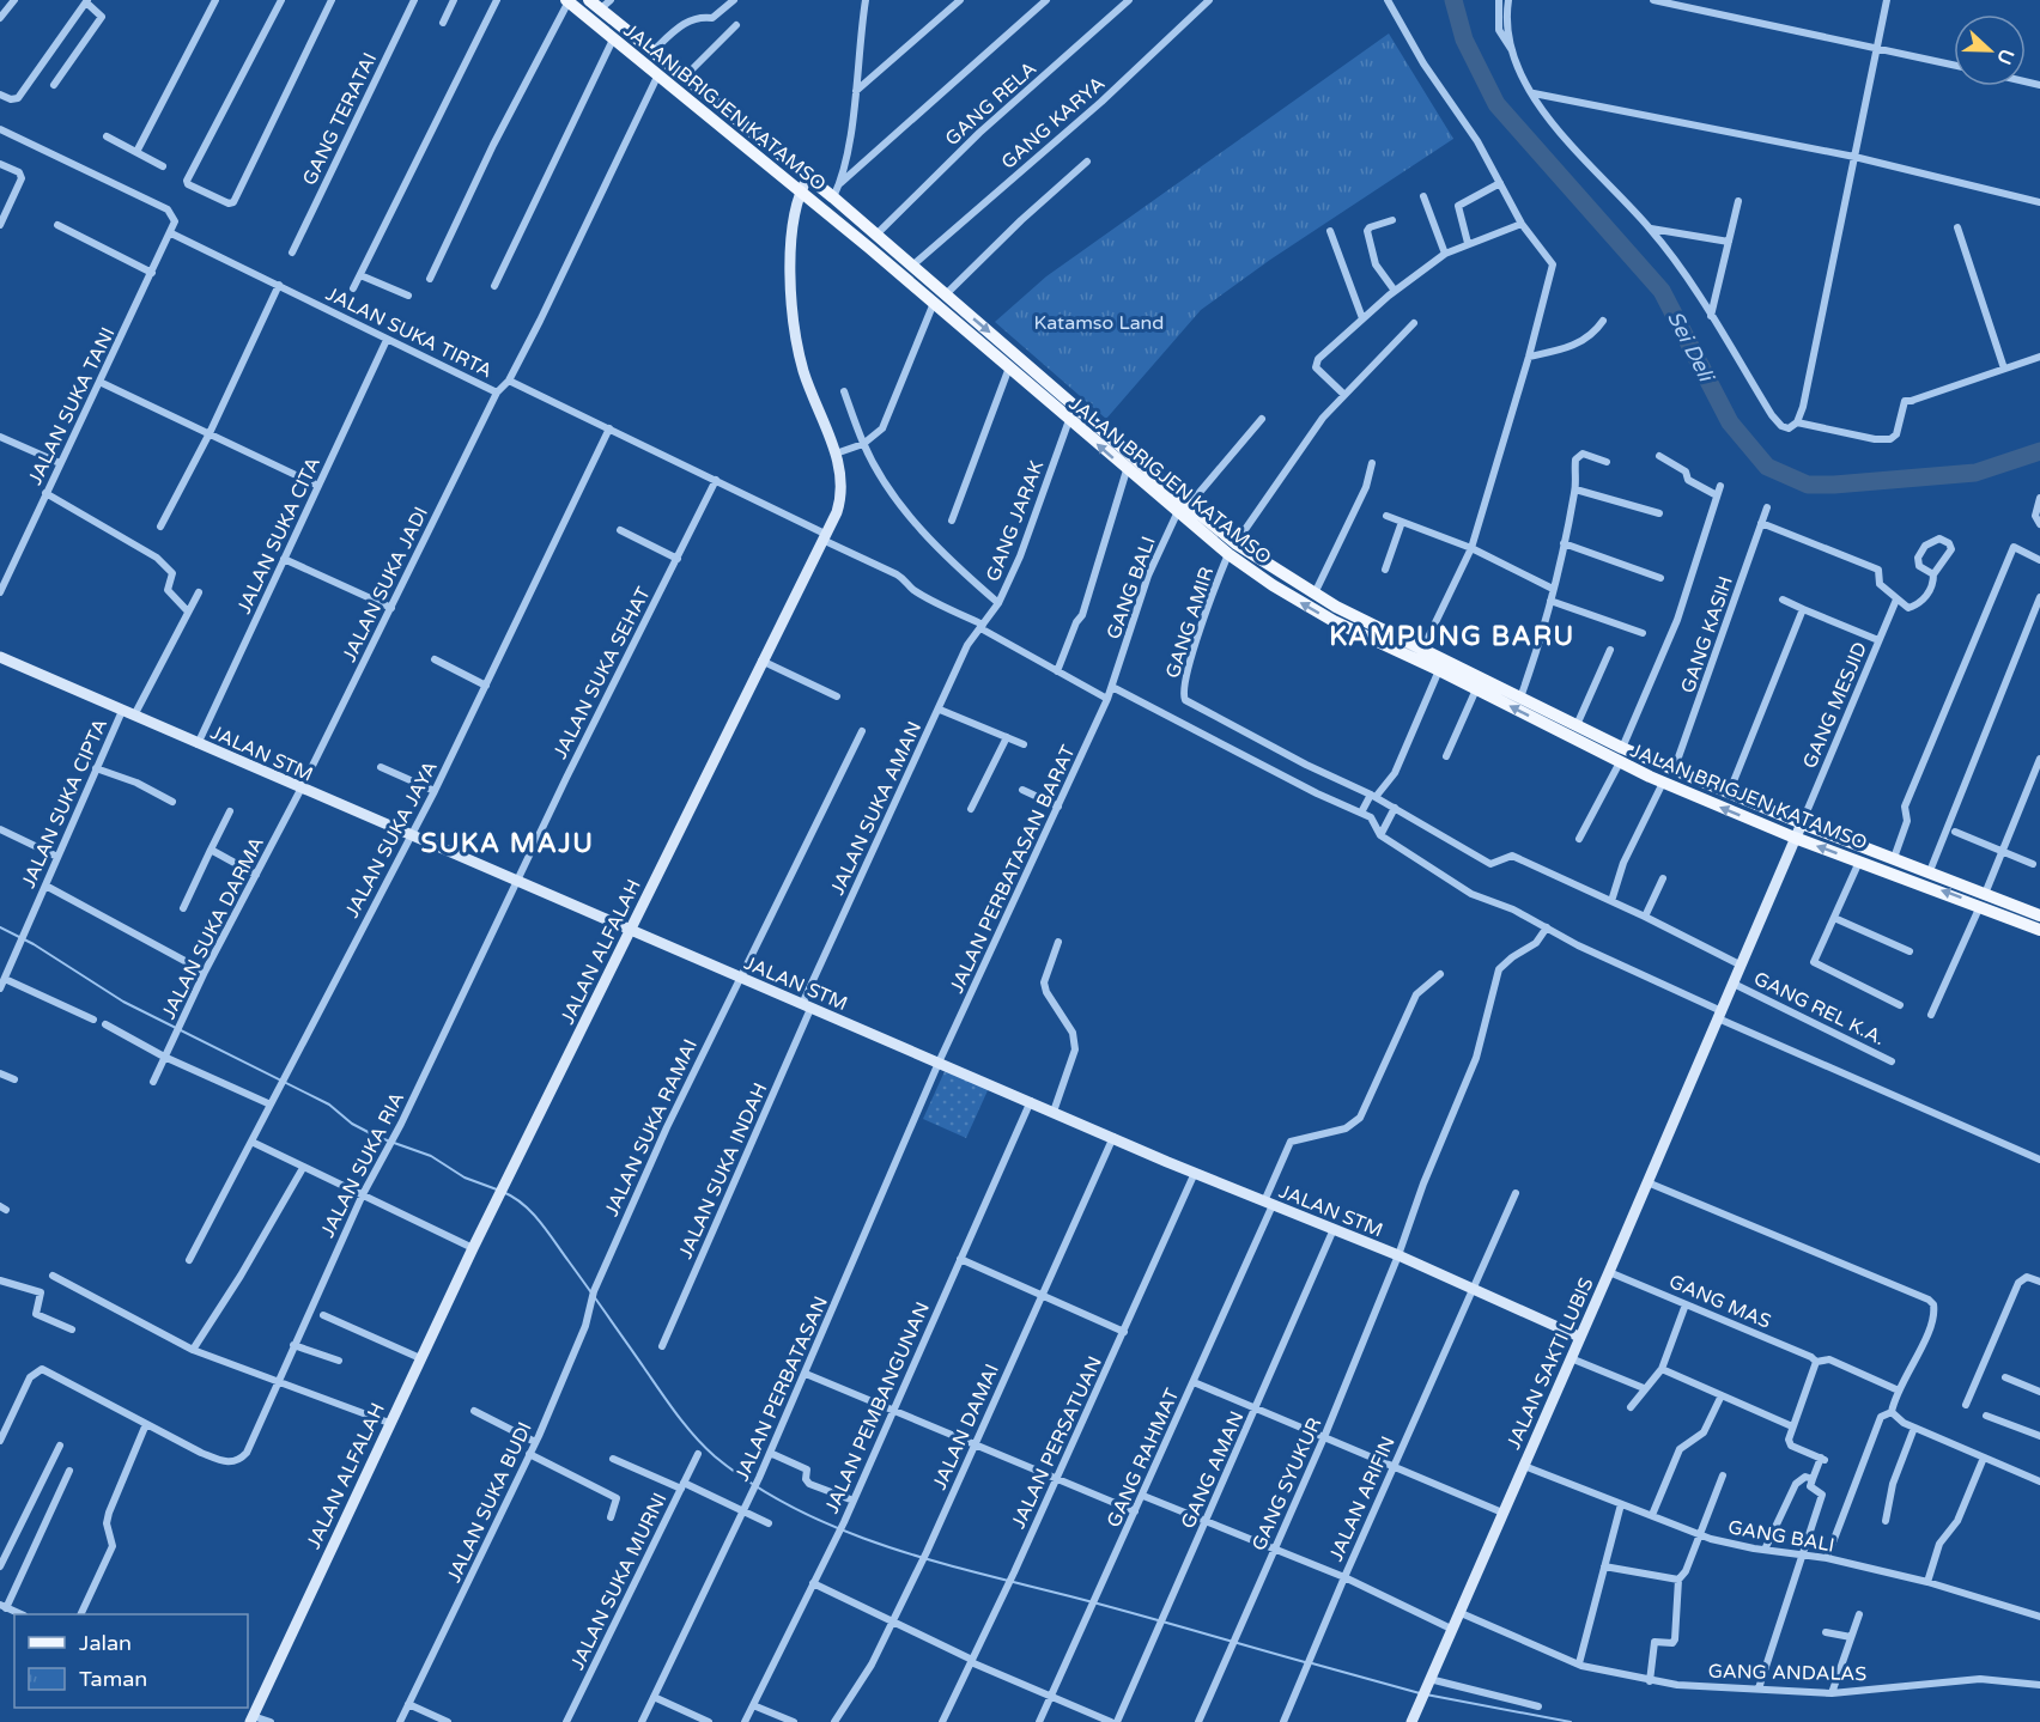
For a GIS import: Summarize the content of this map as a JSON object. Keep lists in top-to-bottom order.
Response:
{
  "streets": {
    "main road": ["JALAN BRIGJEN KATAMSO"],
    "street": [
      "GANG RELA",
      "GANG TERATAI",
      "GANG KARYA",
      "JALAN SUKA TIRTA",
      "JALAN SUKA TANI",
      "GANG JARAK",
      "JALAN SUKA CITA",
      "JALAN SUKA JADI",
      "GANG BALI",
      "GANG AMIR",
      "GANG KASIH",
      "JALAN SUKA SEHAT",
      "GANG MESJID",
      "JALAN STM",
      "JALAN SUKA CIPTA",
      "JALAN SUKA AMAN",
      "JALAN SUKA JAYA",
      "JALAN PERBATASAN BARAT",
      "JALAN SUKA DARMA",
      "JALAN ALFALAH",
      "GANG REL K.A.",
      "JALAN SUKA RAMAI",
      "JALAN SUKA RIA",
      "JALAN SUKA INDAH",
      "GANG MAS",
      "JALAN SAKTI LUBIS",
      "JALAN PERBATASAN",
      "JALAN PEMBANGUNAN",
      "JALAN DAMAI",
      "JALAN PERSATUAN",
      "GANG RAHMAT",
      "GANG AMAN",
      "GANG SYUKUR",
      "JALAN ARIFIN",
      "JALAN SUKA BUDI",
      "JALAN SUKA MURNI",
      "GANG ANDALAS"
    ]
  },
  "crossings": [
    ["GANG RELA", "JALAN BRIGJEN KATAMSO"],
    ["JALAN BRIGJEN KATAMSO", "GANG KARYA"],
    ["JALAN BRIGJEN KATAMSO", "GANG JARAK"],
    ["JALAN BRIGJEN KATAMSO", "GANG BALI"],
    ["JALAN BRIGJEN KATAMSO", "GANG AMIR"],
    ["JALAN BRIGJEN KATAMSO", "GANG KASIH"],
    ["JALAN BRIGJEN KATAMSO", "GANG MESJID"],
    ["JALAN BRIGJEN KATAMSO", "JALAN ALFALAH"],
    ["JALAN BRIGJEN KATAMSO", "JALAN SAKTI LUBIS"],
    ["JALAN SUKA TIRTA", "JALAN SUKA TANI"],
    ["JALAN SUKA TIRTA", "GANG JARAK"],
    ["JALAN SUKA TIRTA", "JALAN SUKA CITA"],
    ["JALAN SUKA TIRTA", "JALAN SUKA JADI"],
    ["JALAN SUKA TIRTA", "JALAN SUKA SEHAT"],
    ["JALAN SUKA TIRTA", "JALAN SUKA AMAN"],
    ["JALAN SUKA TIRTA", "JALAN SUKA JAYA"],
    ["JALAN SUKA TIRTA", "JALAN PERBATASAN BARAT"],
    ["JALAN SUKA TIRTA", "JALAN ALFALAH"],
    ["GANG JARAK", "JALAN SUKA AMAN"],
    ["JALAN SUKA CITA", "JALAN STM"],
    ["JALAN SUKA JADI", "JALAN STM"],
    ["JALAN SUKA JADI", "JALAN SUKA DARMA"],
    ["GANG BALI", "JALAN PERBATASAN BARAT"],
    ["GANG BALI", "JALAN SAKTI LUBIS"],
    ["JALAN SUKA SEHAT", "JALAN STM"],
    ["JALAN SUKA SEHAT", "JALAN SUKA RIA"],
    ["GANG MESJID", "JALAN SAKTI LUBIS"],
    ["JALAN STM", "JALAN SUKA CIPTA"],
    ["JALAN STM", "JALAN SUKA AMAN"],
    ["JALAN STM", "JALAN SUKA JAYA"],
    ["JALAN STM", "JALAN PERBATASAN BARAT"],
    ["JALAN STM", "JALAN SUKA DARMA"],
    ["JALAN STM", "JALAN ALFALAH"],
    ["JALAN STM", "JALAN SUKA RAMAI"],
    ["JALAN STM", "JALAN SUKA RIA"],
    ["JALAN STM", "JALAN SUKA INDAH"],
    ["JALAN STM", "JALAN SAKTI LUBIS"],
    ["JALAN STM", "JALAN PERBATASAN"],
    ["JALAN STM", "JALAN PEMBANGUNAN"],
    ["JALAN STM", "JALAN DAMAI"],
    ["JALAN STM", "JALAN PERSATUAN"],
    ["JALAN STM", "GANG RAHMAT"],
    ["JALAN STM", "GANG AMAN"],
    ["JALAN STM", "GANG SYUKUR"],
    ["JALAN STM", "JALAN ARIFIN"],
    ["JALAN SUKA AMAN", "JALAN SUKA INDAH"],
    ["JALAN PERBATASAN BARAT", "JALAN PERBATASAN"],
    ["GANG REL K.A.", "JALAN SAKTI LUBIS"],
    ["JALAN SUKA RAMAI", "JALAN SUKA BUDI"],
    ["GANG MAS", "JALAN SAKTI LUBIS"],
    ["JALAN SAKTI LUBIS", "GANG ANDALAS"]
  ],
  "districts": ["KAMPUNG BARU", "SUKA MAJU"],
  "water": ["Sei Deli"],
  "parks": ["Katamso Land"],
  "legend": ["Jalan", "Taman"],
  "north": "right"
}
